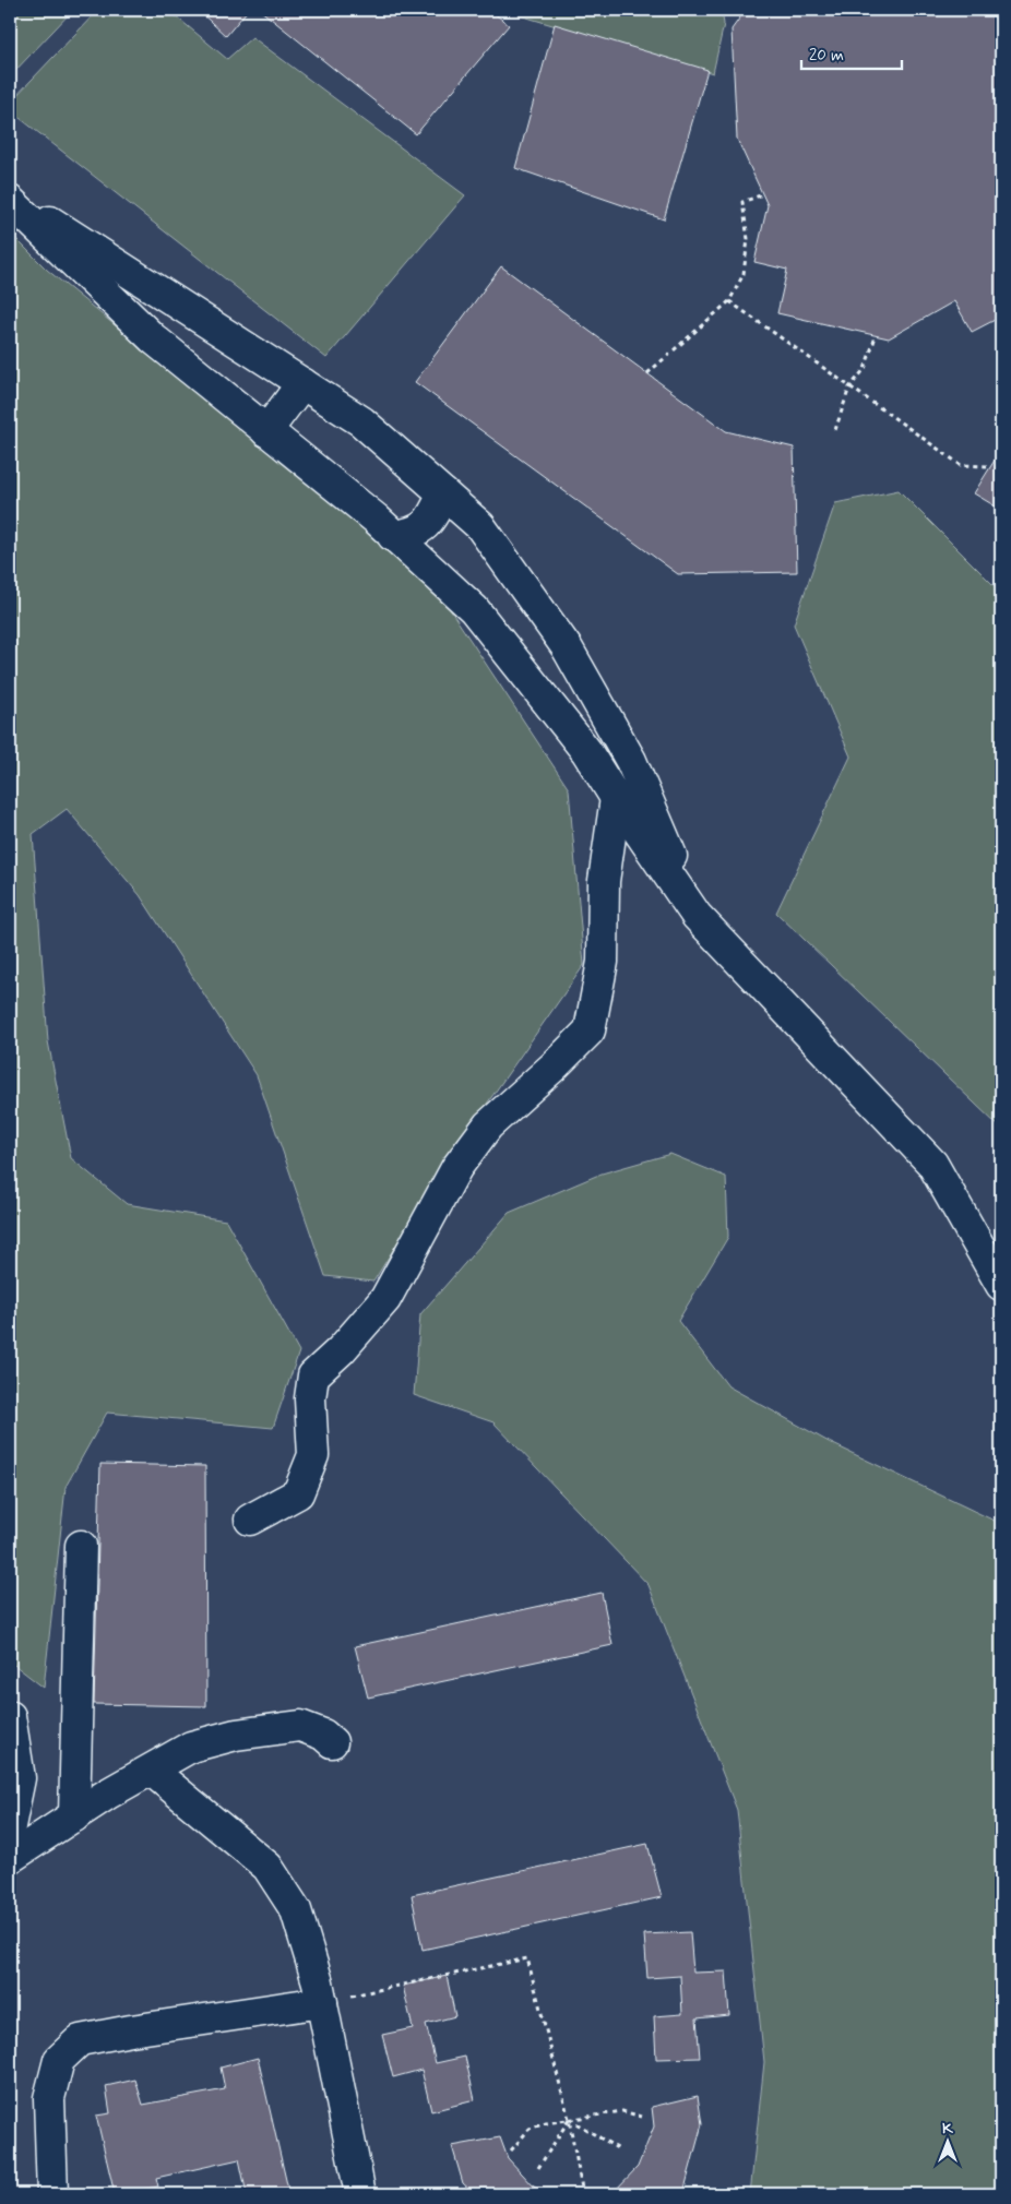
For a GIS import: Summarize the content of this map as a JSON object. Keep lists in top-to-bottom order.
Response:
{
  "scale_bar": "20 m",
  "north": "top"
}
